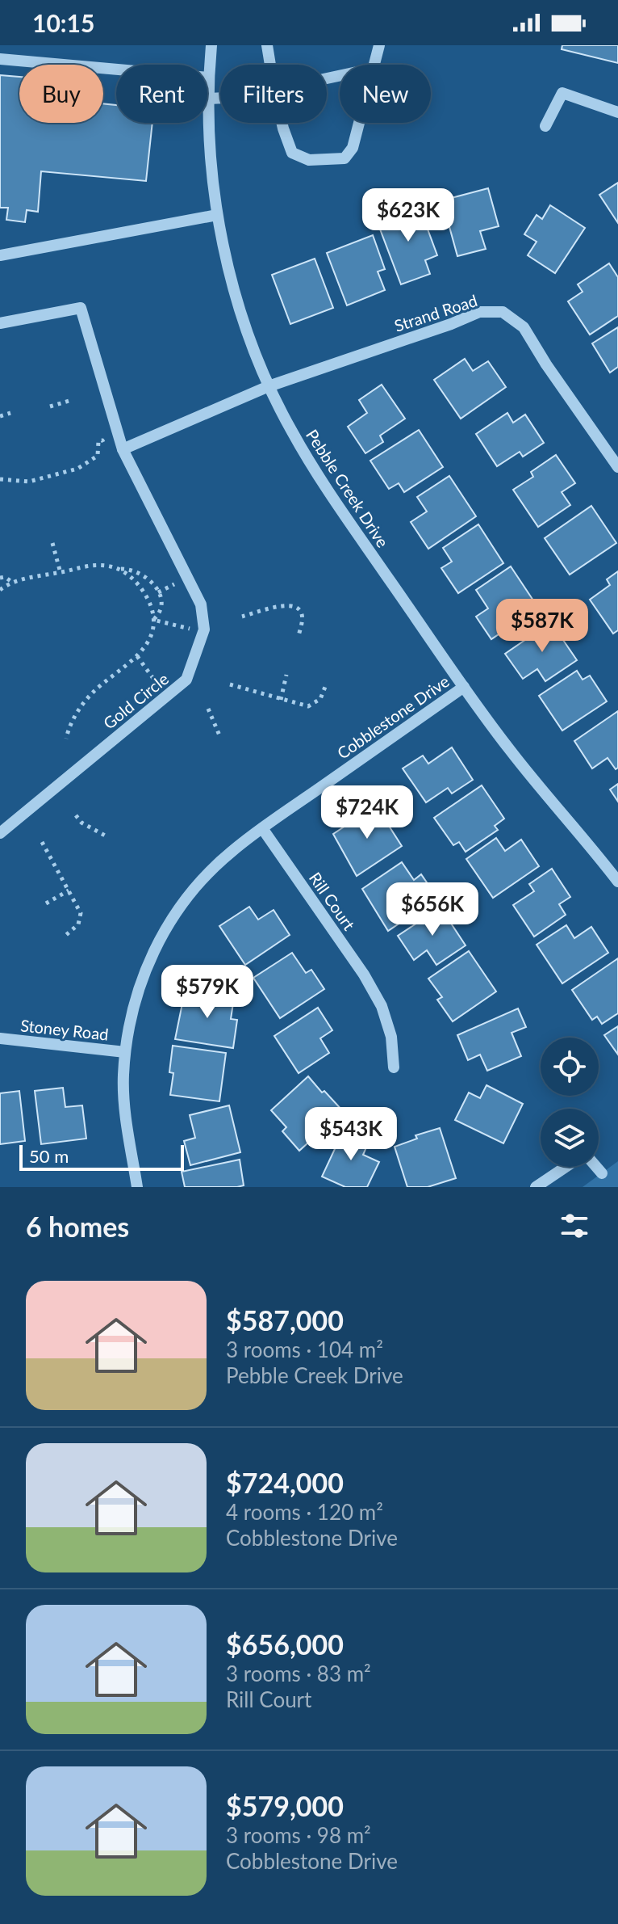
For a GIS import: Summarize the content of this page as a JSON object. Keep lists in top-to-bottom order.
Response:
{
  "streets": {
    "street": [
      "Strand Road",
      "Pebble Creek Drive",
      "Gold Circle",
      "Cobblestone Drive",
      "Rill Court",
      "Stoney Road"
    ]
  },
  "crossings": [
    ["Strand Road", "Pebble Creek Drive"],
    ["Pebble Creek Drive", "Cobblestone Drive"],
    ["Cobblestone Drive", "Rill Court"],
    ["Cobblestone Drive", "Stoney Road"]
  ],
  "scale_bar": "50 m",
  "page": {
    "status": "10:15",
    "chip": [
      "Buy",
      "Rent",
      "Filters",
      "New"
    ],
    "price": [
      "$623K",
      "$587K",
      "$724K",
      "$656K",
      "$579K",
      "$543K"
    ],
    "scale": "50 m",
    "heading": "6 homes",
    "list": [
      {
        "name": "$587,000",
        "note": "3 rooms · 104 m² · Pebble Creek Drive"
      },
      {
        "name": "$724,000",
        "note": "4 rooms · 120 m² · Cobblestone Drive"
      },
      {
        "name": "$656,000",
        "note": "3 rooms · 83 m² · Rill Court"
      },
      {
        "name": "$579,000",
        "note": "3 rooms · 98 m² · Cobblestone Drive"
      }
    ]
  }
}
